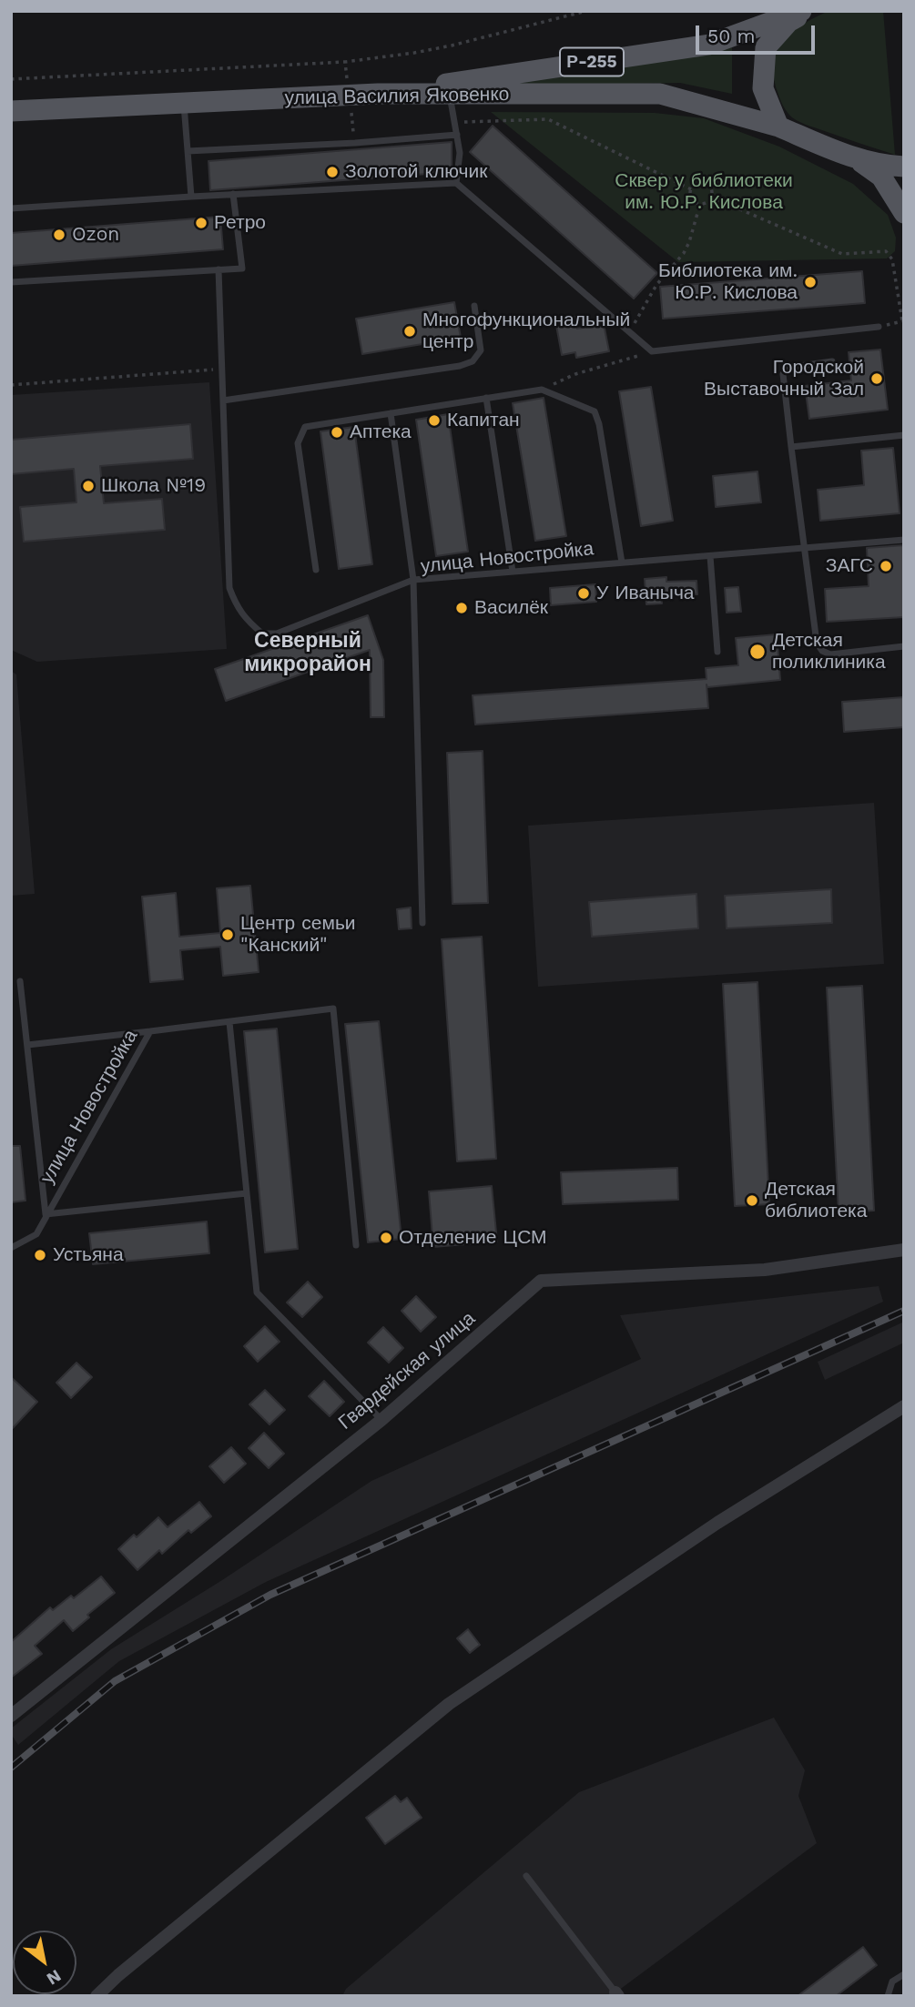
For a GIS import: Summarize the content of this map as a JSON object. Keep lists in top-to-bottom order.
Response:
{
  "streets": {
    "main road": ["Р-255", "улица Василия Яковенко"],
    "street": ["Гвардейская улица"],
    "lane": ["улица Новостройка"]
  },
  "crossings": [
    ["Р-255", "улица Василия Яковенко"]
  ],
  "districts": ["Северный микрорайон"],
  "parks": ["Сквер у библиотеки им. Ю.Р. Кислова"],
  "places": [
    "Золотой ключик",
    "Ретро",
    "Ozon",
    "Библиотека им. Ю.Р. Кислова",
    "Многофункциональный центр",
    "Городской Выставочный Зал",
    "Капитан",
    "Аптека",
    "Школа №19",
    "ЗАГС",
    "У Иваныча",
    "Василёк",
    "Детская поликлиника",
    "Центр семьи \"Канский\"",
    "Детская библиотека",
    "Отделение ЦСМ",
    "Устьяна"
  ],
  "scale_bar": "50 m",
  "north": "bottom right"
}
